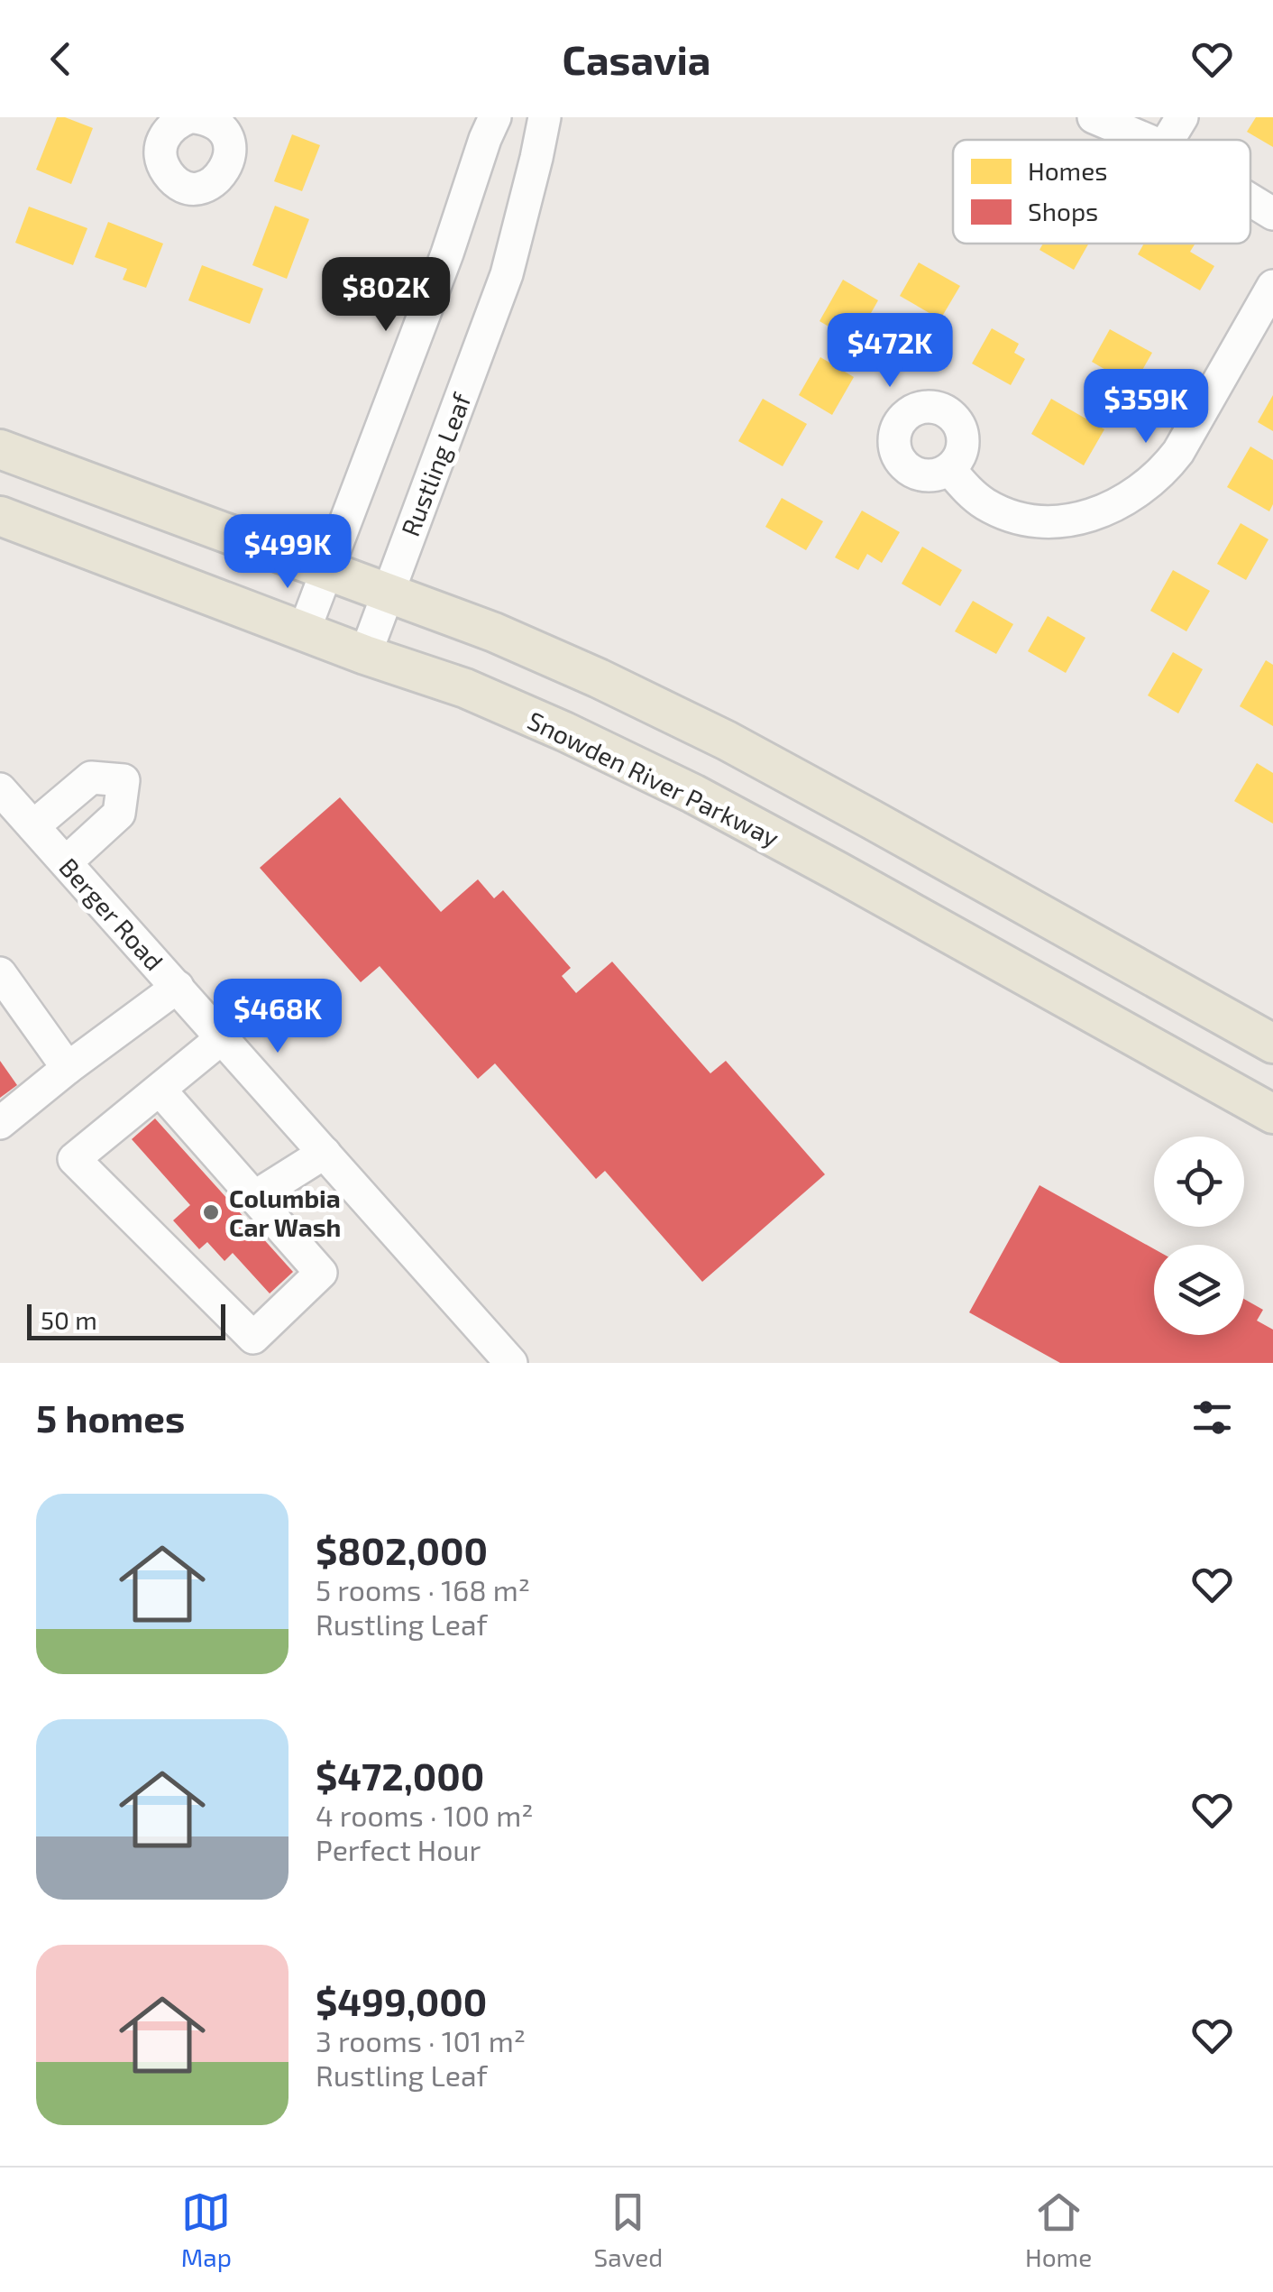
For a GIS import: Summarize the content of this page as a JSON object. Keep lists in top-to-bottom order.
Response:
{
  "streets": {
    "main road": ["Snowden River Parkway"],
    "street": ["Rustling Leaf", "Berger Road"]
  },
  "crossings": [
    ["Rustling Leaf", "Snowden River Parkway"]
  ],
  "places": ["Columbia Car Wash"],
  "legend": ["Homes", "Shops"],
  "scale_bar": "50 m",
  "page": {
    "header": "Casavia",
    "price": [
      "$802K",
      "$472K",
      "$359K",
      "$499K",
      "$468K"
    ],
    "scale": "50 m",
    "heading": "5 homes",
    "list": [
      {
        "name": "$802,000",
        "note": "5 rooms · 168 m² · Rustling Leaf"
      },
      {
        "name": "$472,000",
        "note": "4 rooms · 100 m² · Perfect Hour"
      },
      {
        "name": "$499,000",
        "note": "3 rooms · 101 m² · Rustling Leaf"
      }
    ],
    "tabs": ["Map", "Saved", "Home"]
  }
}
